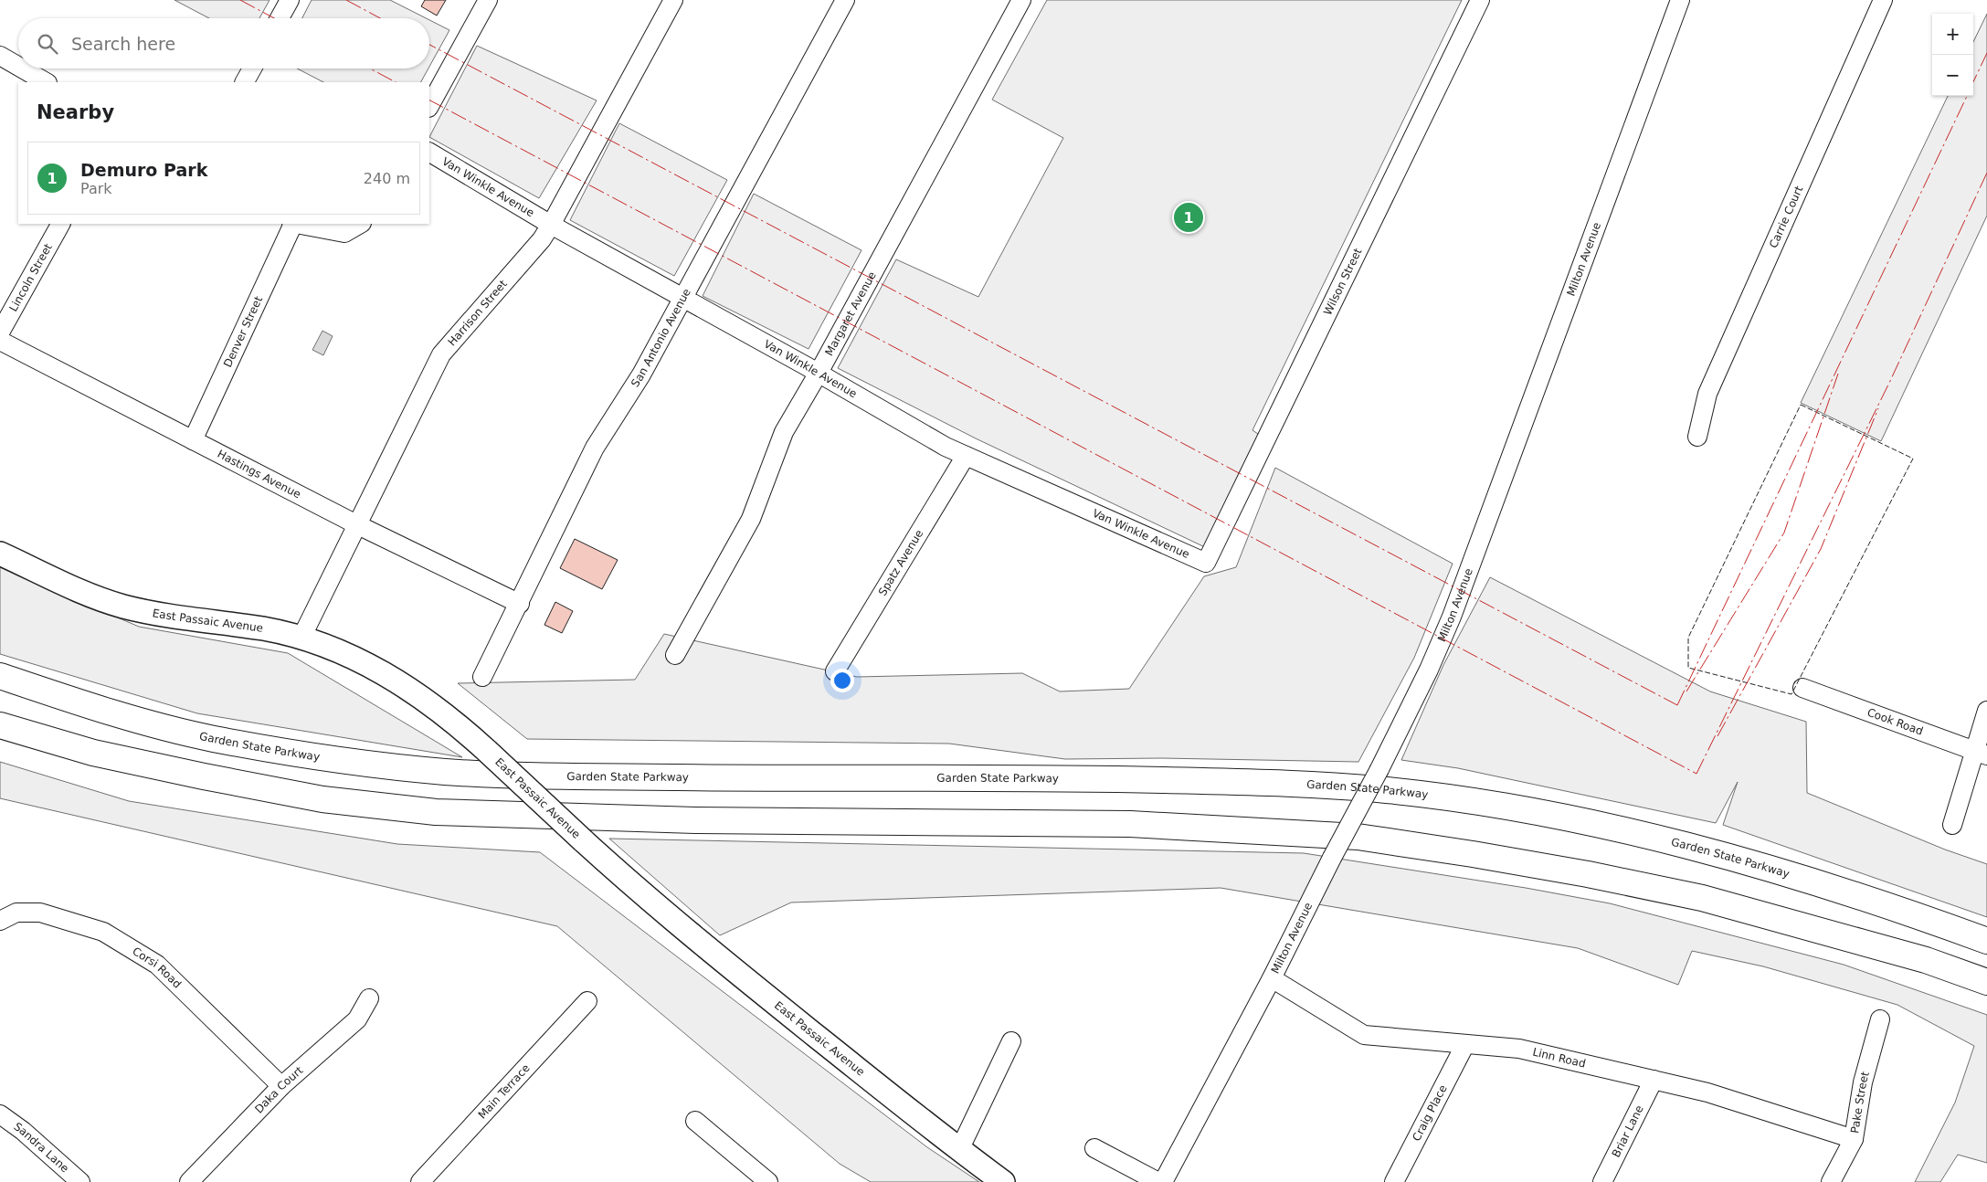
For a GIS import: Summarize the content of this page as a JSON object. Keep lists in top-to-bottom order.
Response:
{
  "streets": {
    "highway": ["Garden State Parkway"],
    "main road": ["East Passaic Avenue"],
    "street": [
      "Van Winkle Avenue",
      "Carrie Court",
      "Milton Avenue",
      "Lincoln Street",
      "Wilson Street",
      "Harrison Street",
      "Margaret Avenue",
      "Denver Street",
      "San Antonio Avenue",
      "Hastings Avenue",
      "Spatz Avenue",
      "Cook Road",
      "Corsi Road",
      "Linn Road",
      "Daka Court",
      "Main Terrace",
      "Pake Street",
      "Craig Place",
      "Briar Lane",
      "Sandra Lane"
    ]
  },
  "crossings": [
    ["Van Winkle Avenue", "Wilson Street"],
    ["Van Winkle Avenue", "Harrison Street"],
    ["Van Winkle Avenue", "Margaret Avenue"],
    ["Van Winkle Avenue", "San Antonio Avenue"],
    ["Van Winkle Avenue", "Spatz Avenue"],
    ["Milton Avenue", "Linn Road"],
    ["Harrison Street", "Hastings Avenue"],
    ["Harrison Street", "East Passaic Avenue"],
    ["Denver Street", "Hastings Avenue"],
    ["San Antonio Avenue", "Hastings Avenue"],
    ["Corsi Road", "Daka Court"],
    ["Linn Road", "Pake Street"],
    ["Linn Road", "Craig Place"],
    ["Linn Road", "Briar Lane"]
  ],
  "page": {
    "map_buttons": ["+", "−"],
    "search": "Search here",
    "heading": "Nearby",
    "list": [
      {
        "mark": "1",
        "name": "Demuro Park",
        "note": "Park",
        "value": "240 m"
      }
    ],
    "pins": "1"
  }
}
